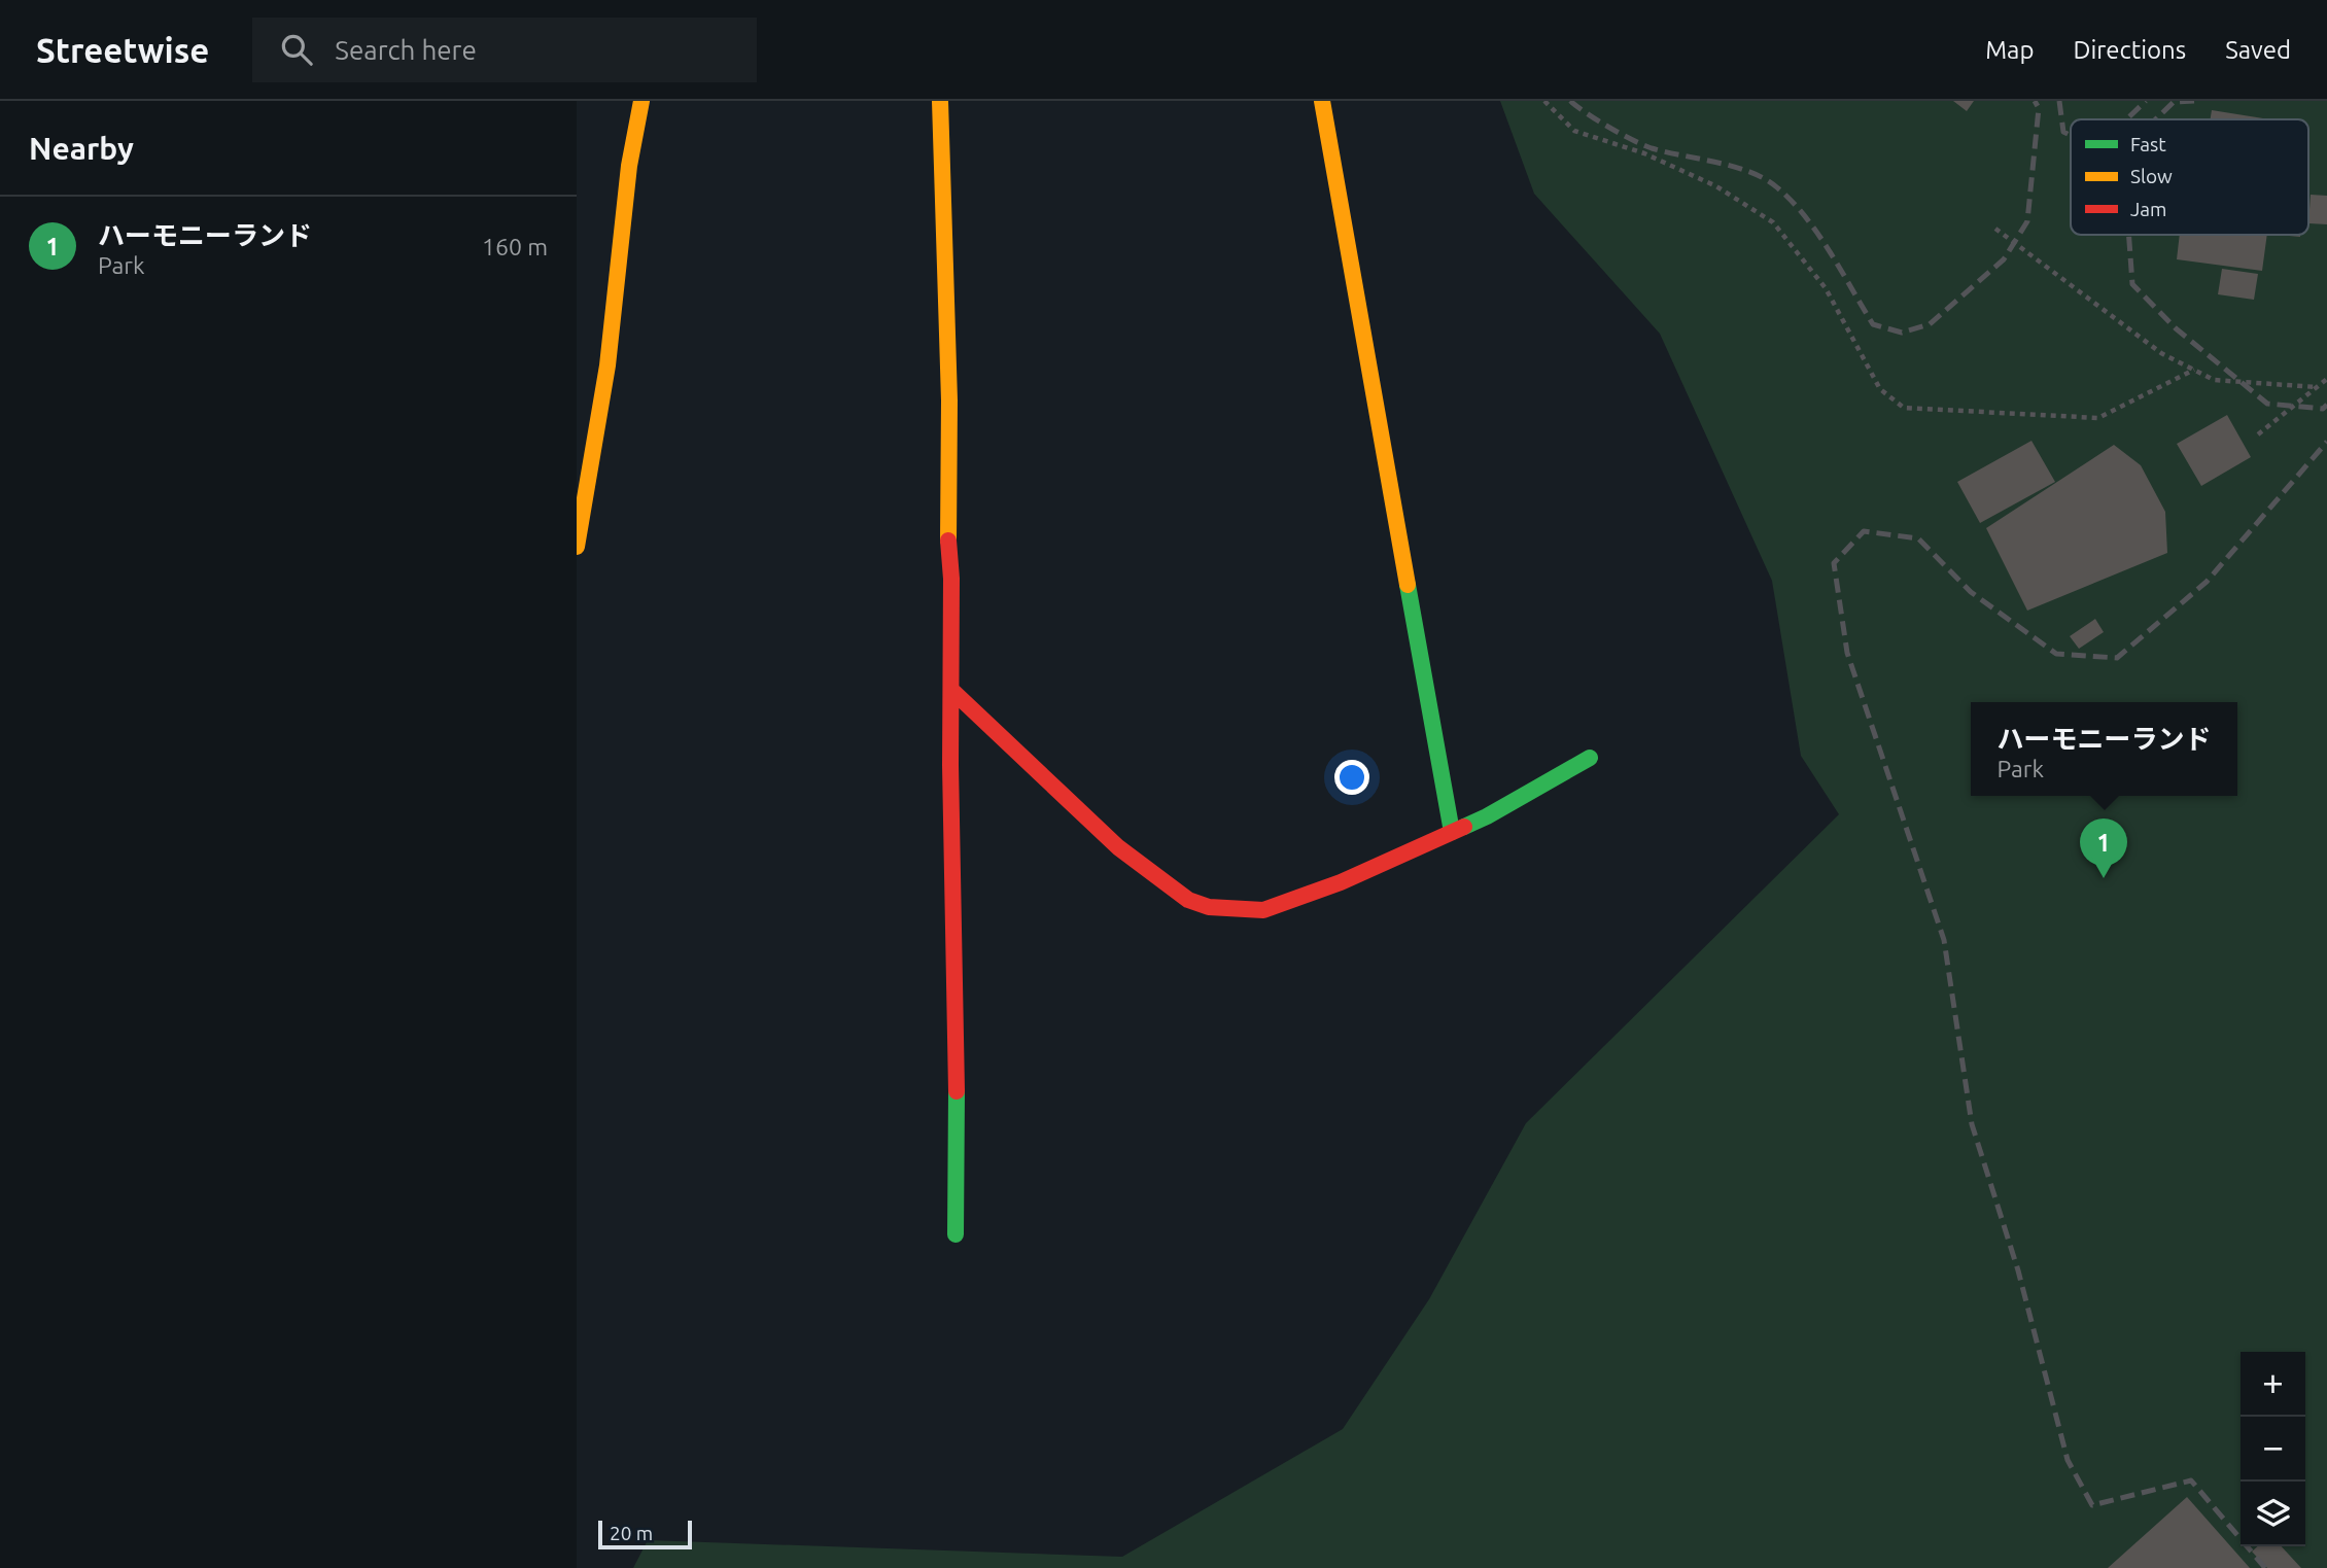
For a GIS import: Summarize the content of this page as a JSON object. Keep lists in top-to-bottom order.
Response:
{
  "legend": ["Fast", "Slow", "Jam"],
  "scale_bar": "20 m",
  "page": {
    "header": "Streetwise",
    "search": "Search here",
    "nav": ["Map", "Directions", "Saved"],
    "heading": "Nearby",
    "list": [
      {
        "mark": "1",
        "name": "ハーモニーランド",
        "note": "Park",
        "value": "160 m"
      }
    ],
    "popup": ["ハーモニーランド", "Park"],
    "pins": "1",
    "map_buttons": ["+", "−"],
    "scale": "20 m"
  }
}
